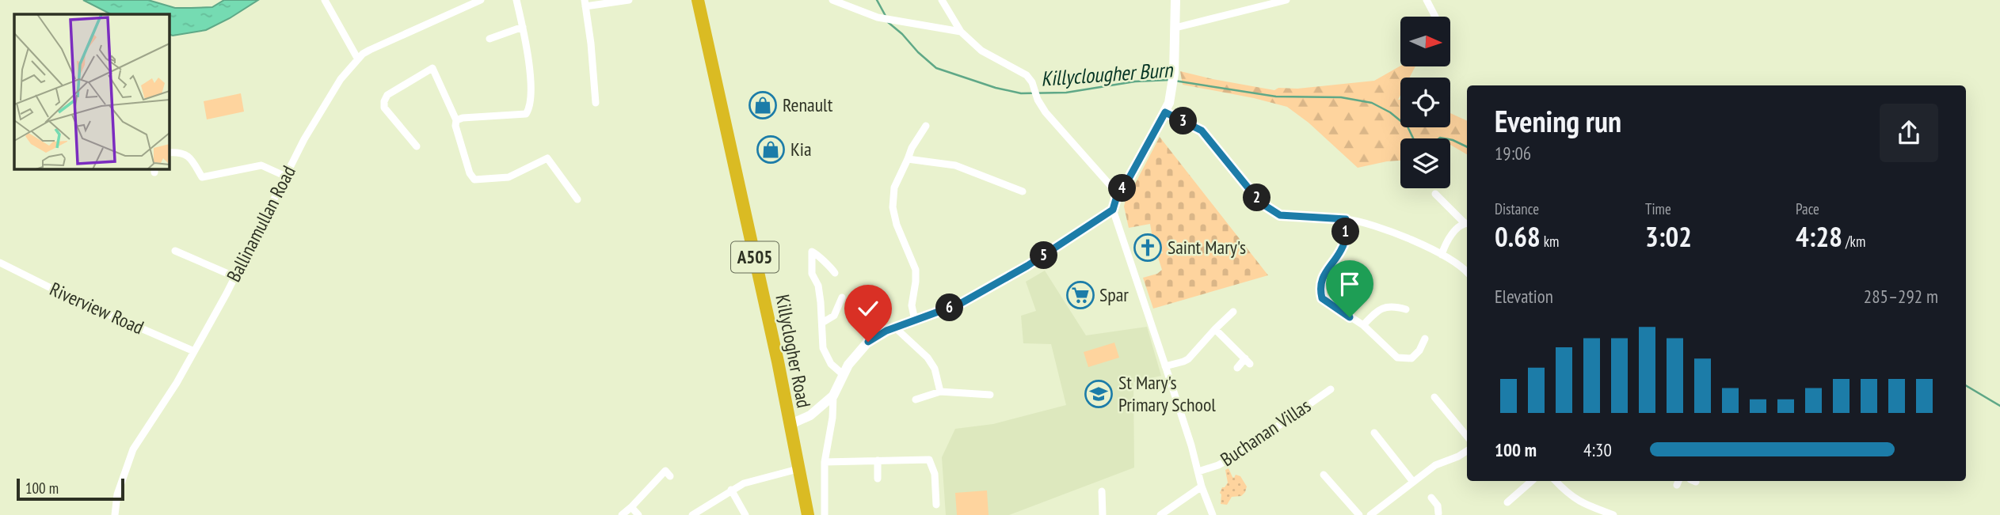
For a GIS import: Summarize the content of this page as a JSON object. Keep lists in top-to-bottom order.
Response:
{
  "streets": {
    "highway": ["A505", "Killyclogher Road"],
    "street": ["Ballinamullan Road", "Riverview Road", "Buchanan Villas"]
  },
  "crossings": [
    ["Ballinamullan Road", "Riverview Road"]
  ],
  "water": ["Killyclougher Burn"],
  "places": {
    "shop": ["Renault", "Kia"],
    "church": ["Saint Mary's"],
    "supermarket": ["Spar"],
    "school or university": ["St Mary's Primary School"]
  },
  "scale_bar": "100 m",
  "north": "right",
  "page": {
    "heading": ["Evening run", "19:06"],
    "pins": [
      "3",
      "4",
      "2",
      "1",
      "5",
      "6"
    ],
    "stats": [
      ["Distance", "0.68 km"],
      ["Time", "3:02"],
      ["Pace", "4:28 /km"]
    ],
    "chart": ["Elevation", "285–292 m"],
    "list": [
      {
        "name": "100 m",
        "note": "4:30"
      }
    ],
    "scale": "100 m"
  }
}
